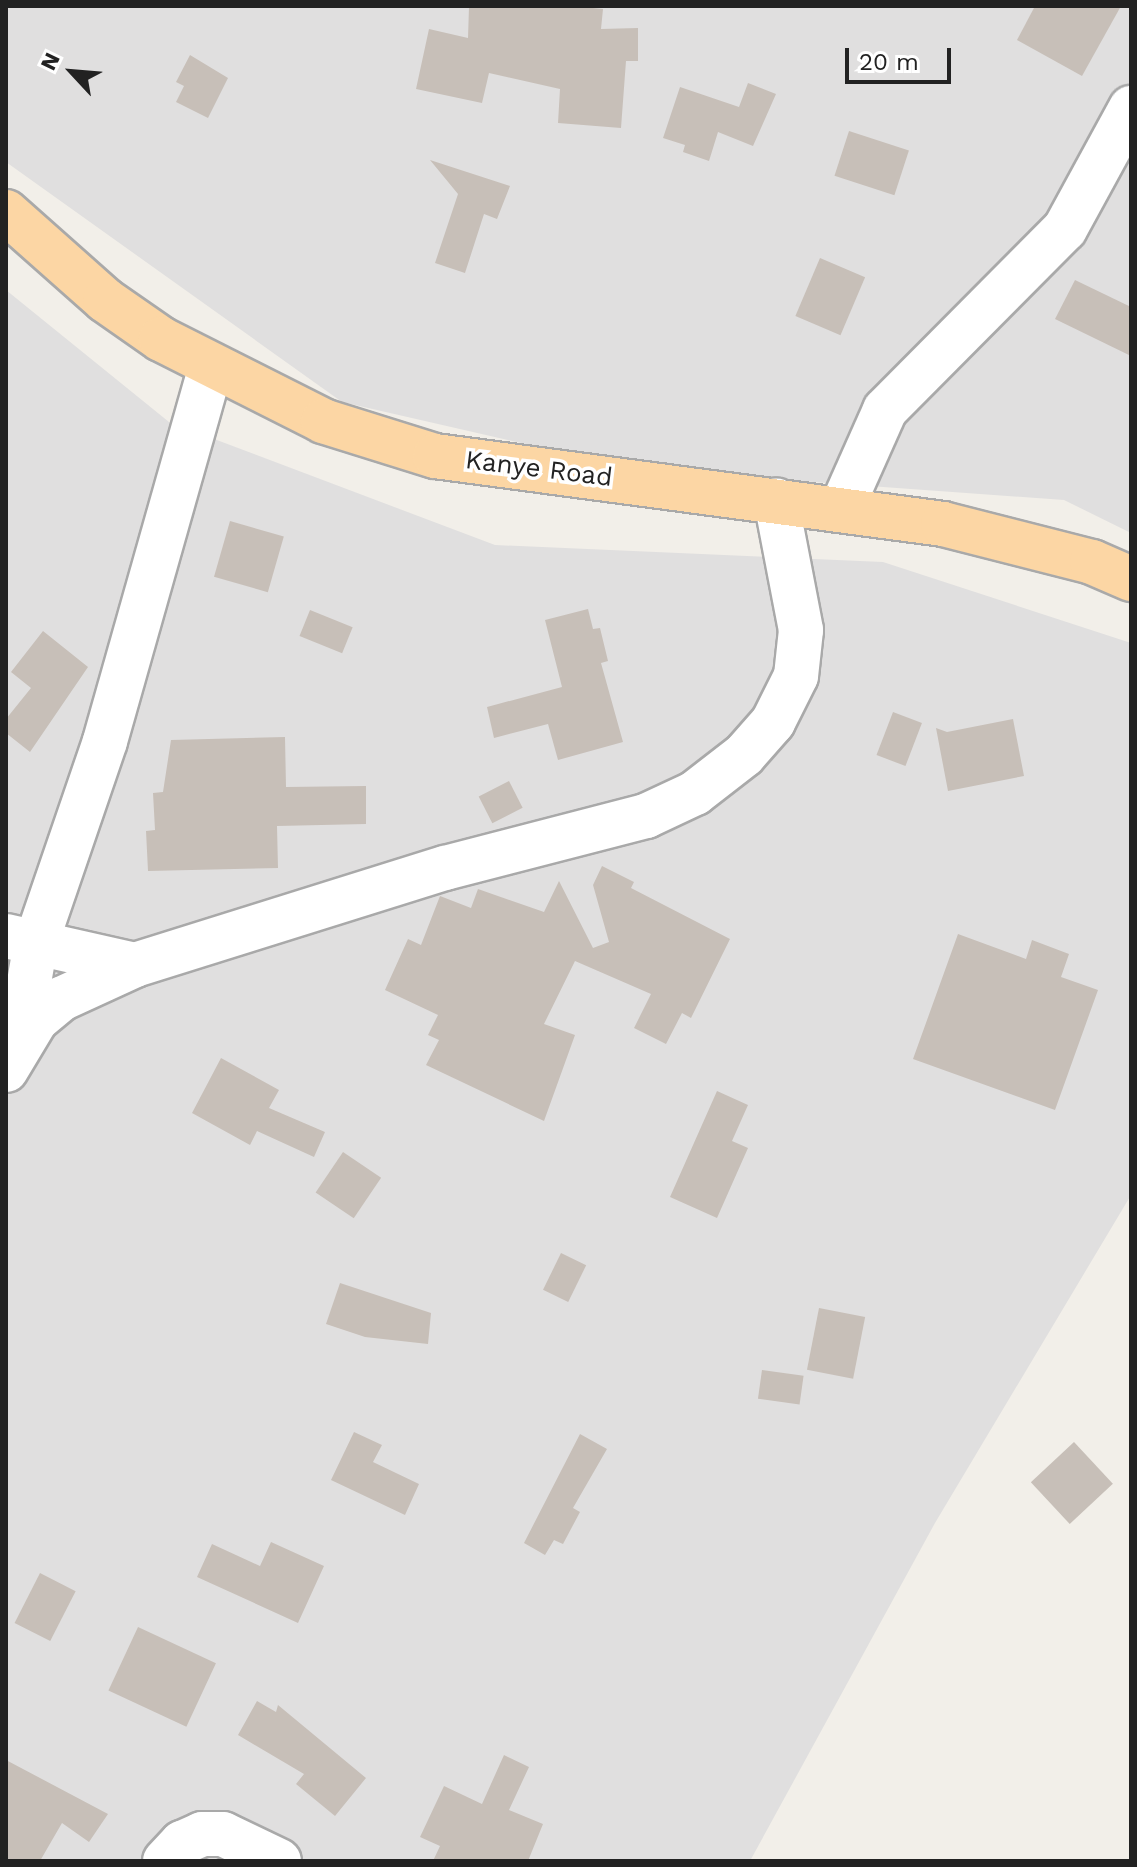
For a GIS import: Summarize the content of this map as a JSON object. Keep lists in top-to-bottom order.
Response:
{
  "streets": {
    "main road": ["Kanye Road"]
  },
  "scale_bar": "20 m",
  "north": "top left"
}
